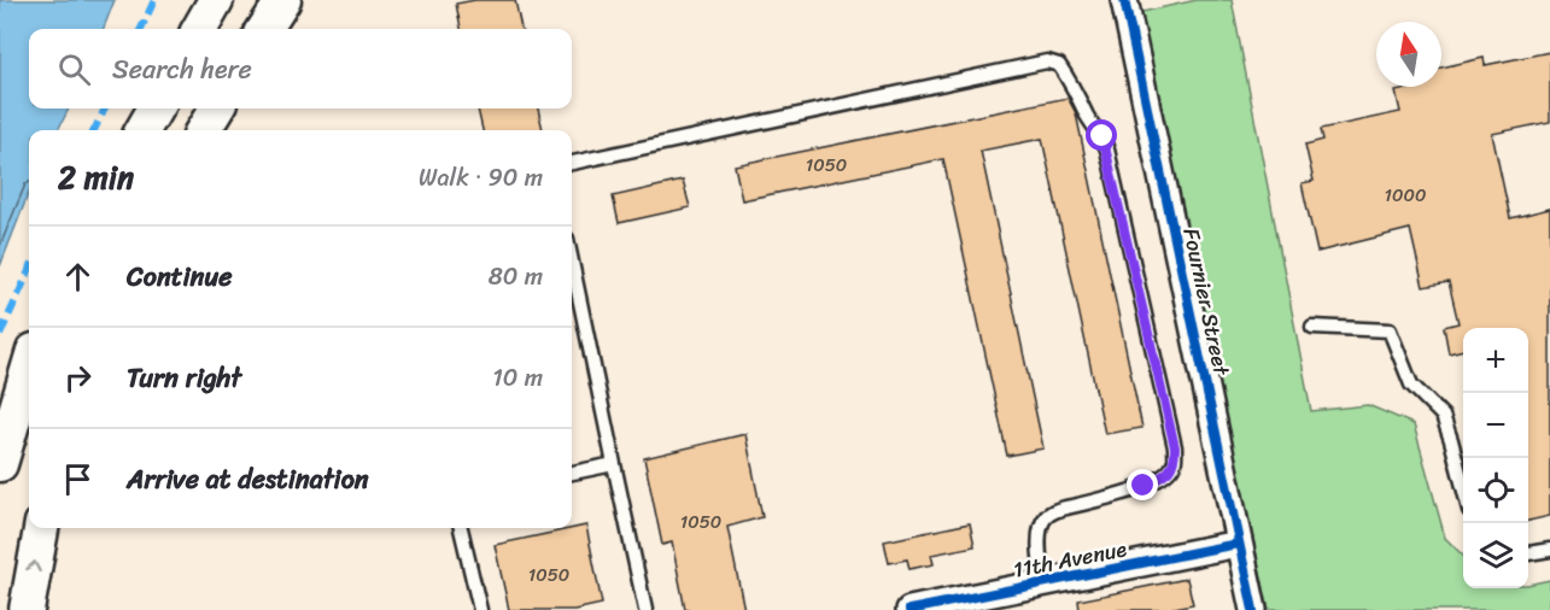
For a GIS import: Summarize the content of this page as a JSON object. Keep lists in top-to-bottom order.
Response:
{
  "streets": {
    "street": ["Fournier Street", "11th Avenue"]
  },
  "crossings": [
    ["Fournier Street", "11th Avenue"]
  ],
  "house_numbers": [
    "1050",
    "1000",
    "1050",
    "1050"
  ],
  "north": "top",
  "page": {
    "search": "Search here",
    "heading": ["2 min", "Walk · 90 m"],
    "list": [
      ["Continue", "80 m"],
      ["Turn right", "10 m"],
      "Arrive at destination"
    ],
    "map_buttons": ["+", "−"]
  }
}
